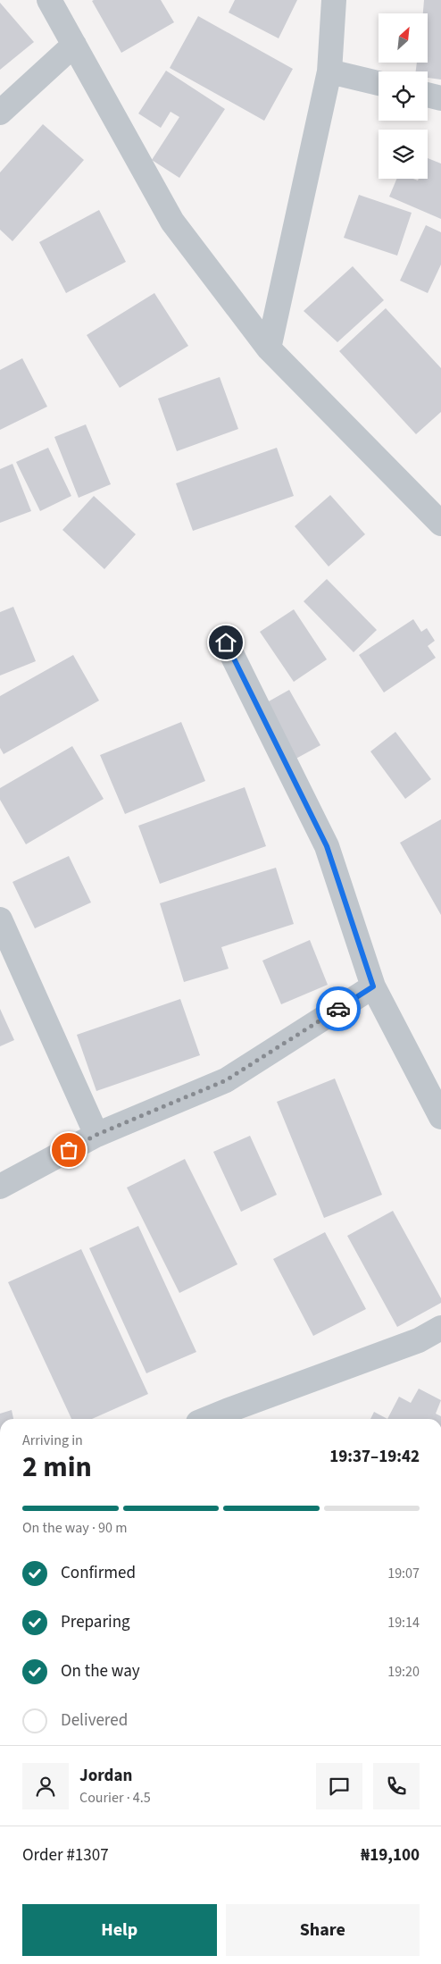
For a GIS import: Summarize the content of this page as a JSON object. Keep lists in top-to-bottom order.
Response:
{
  "north": "top right",
  "page": {
    "heading": ["2 min", "Arriving in", "19:37–19:42"],
    "panel": [
      "Jordan",
      "Courier · 4.5",
      "Order #1307",
      "₦19,100"
    ],
    "bar": "On the way · 90 m",
    "list": [
      ["Confirmed", "19:07"],
      ["Preparing", "19:14"],
      ["On the way", "19:20"],
      "Delivered"
    ],
    "buttons": ["Help", "Share"]
  }
}
